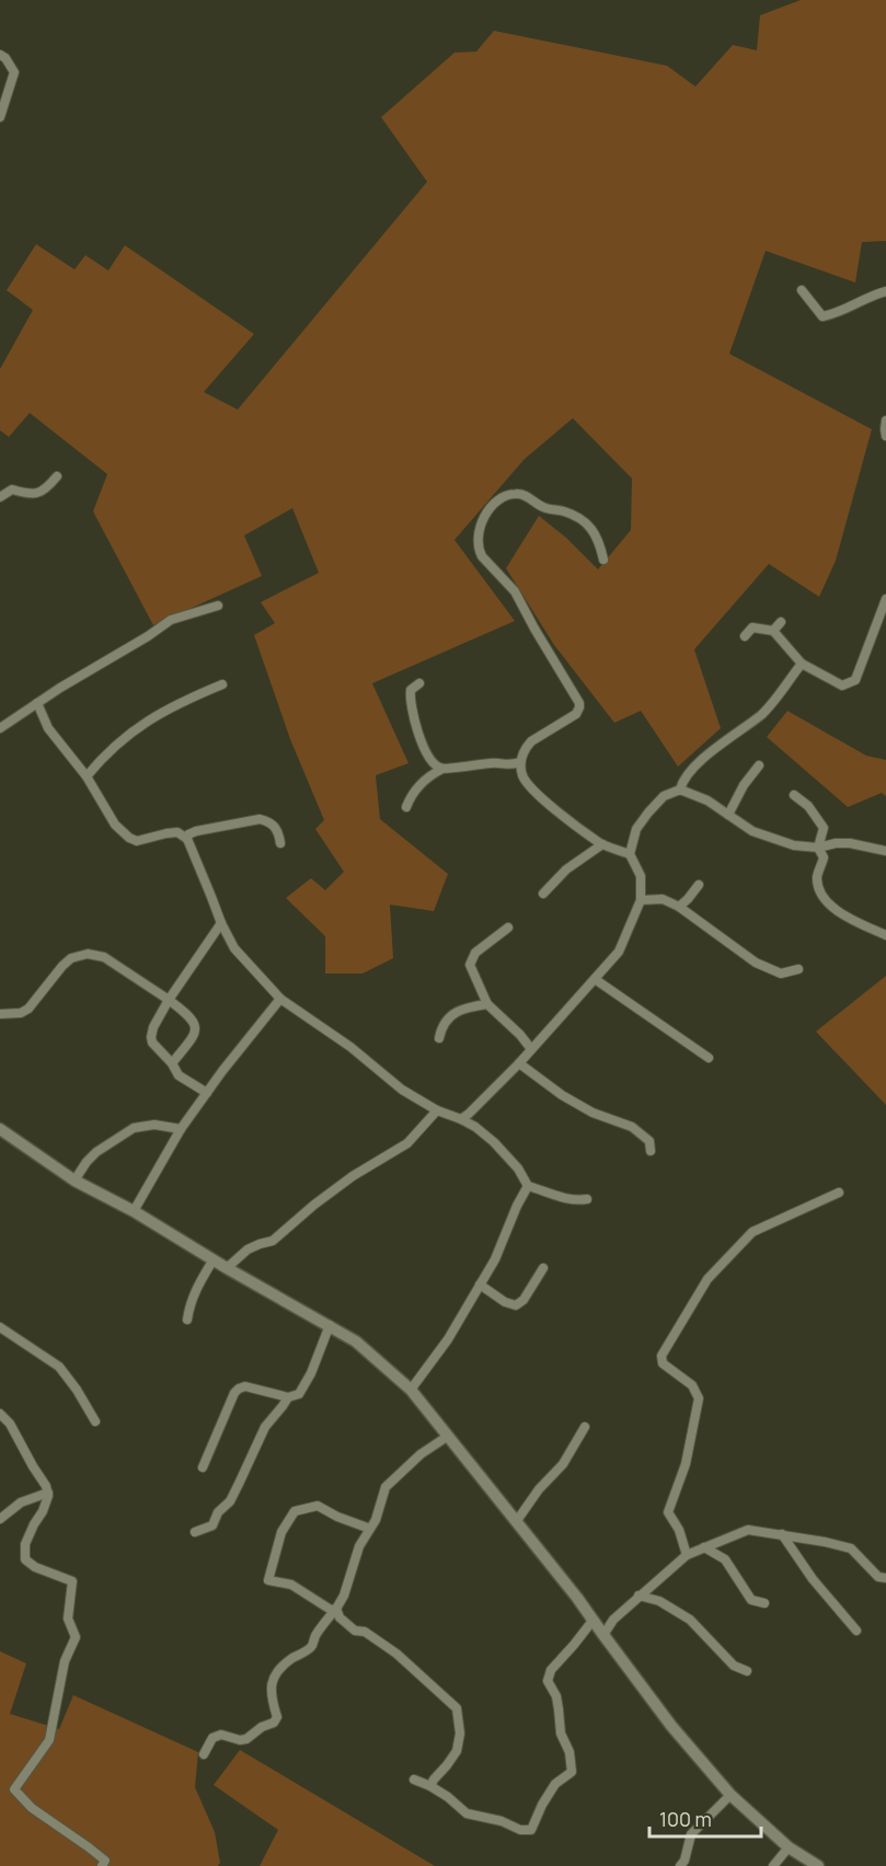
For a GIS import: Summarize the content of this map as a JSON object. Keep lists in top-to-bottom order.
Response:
{
  "scale_bar": "100 m"
}
